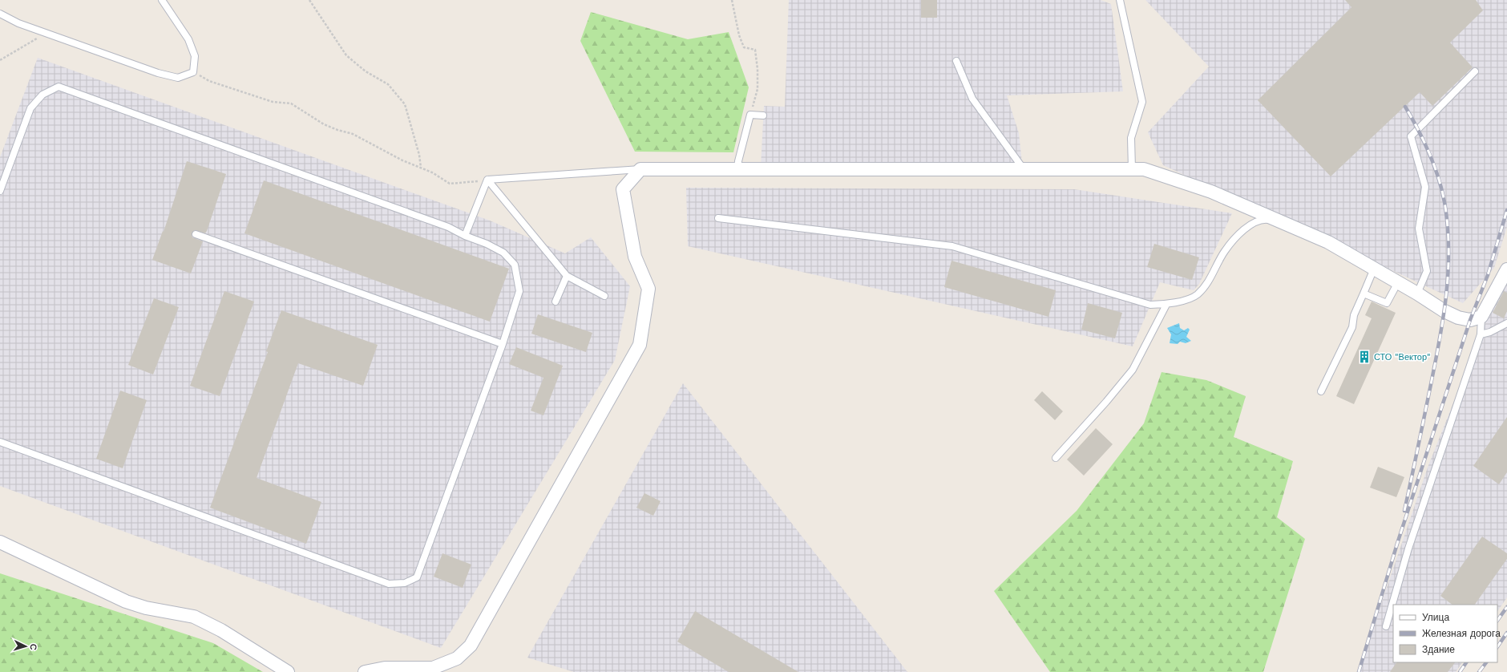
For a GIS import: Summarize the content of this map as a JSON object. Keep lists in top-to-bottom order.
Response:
{
  "places": {
    "building": ["СТО \"Вектор\""]
  },
  "legend": ["Улица", "Железная дорога", "Здание"],
  "north": "right"
}
